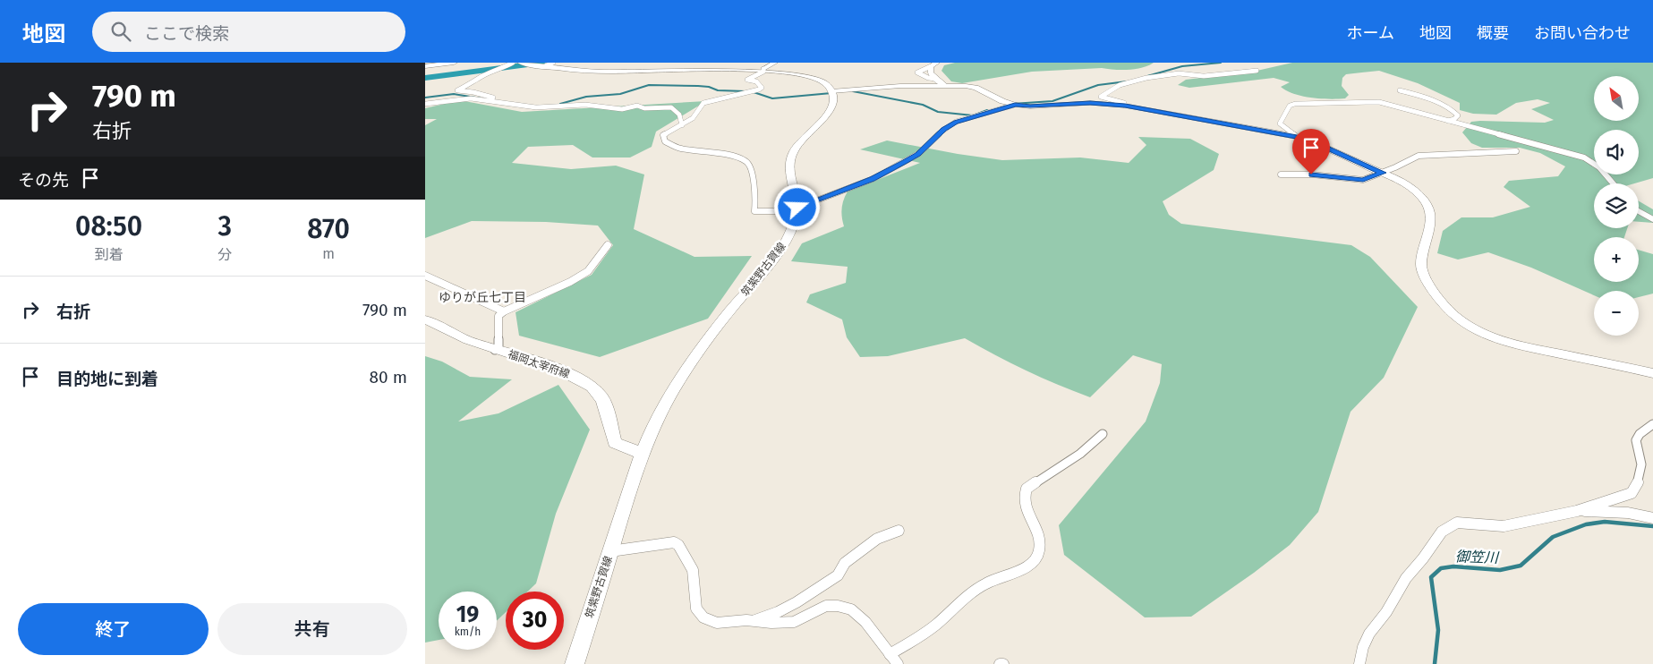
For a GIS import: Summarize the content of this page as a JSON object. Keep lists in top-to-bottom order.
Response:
{
  "streets": {
    "main road": ["筑紫野古賀線", "福岡太宰府線"]
  },
  "crossings": [
    ["筑紫野古賀線", "福岡太宰府線"]
  ],
  "districts": ["ゆりが丘七丁目"],
  "water": ["御笠川"],
  "north": "top left",
  "page": {
    "header": "地図",
    "search": "ここで検索",
    "nav": [
      "ホーム",
      "地図",
      "概要",
      "お問い合わせ"
    ],
    "turn": ["790 m", "右折"],
    "map_buttons": ["+", "−"],
    "then": "その先",
    "eta": [
      "08:50",
      "到着",
      "3",
      "分",
      "870",
      "m"
    ],
    "list": [
      {
        "name": "右折",
        "value": "790 m"
      },
      {
        "name": "目的地に到着",
        "value": "80 m"
      }
    ],
    "speed": "19 km/h",
    "limit": "30",
    "buttons": ["終了", "共有"]
  }
}
